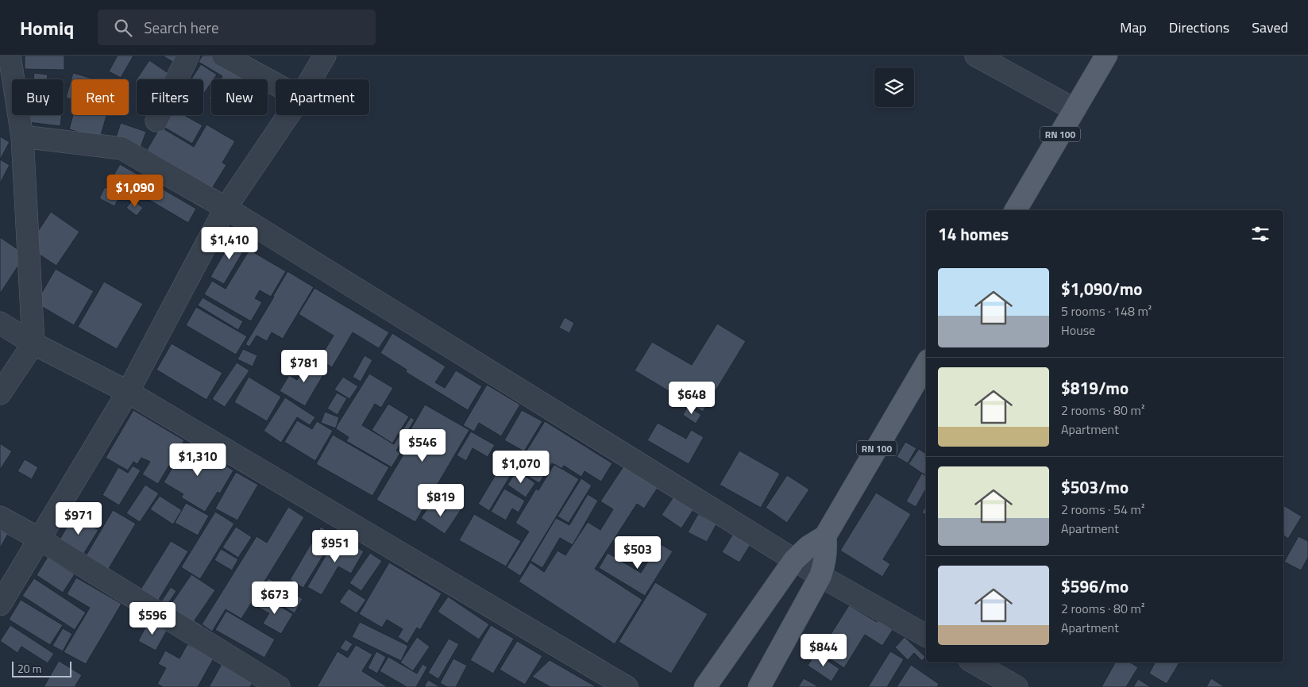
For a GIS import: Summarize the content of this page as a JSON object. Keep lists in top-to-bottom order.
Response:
{
  "streets": {
    "main road": ["RN 100"]
  },
  "scale_bar": "20 m",
  "page": {
    "header": "Homiq",
    "search": "Search here",
    "nav": ["Map", "Directions", "Saved"],
    "chip": [
      "Buy",
      "Rent",
      "Filters",
      "New",
      "Apartment"
    ],
    "price": [
      "$1,090",
      "$1,410",
      "$781",
      "$648",
      "$546",
      "$1,310",
      "$1,070",
      "$819",
      "$971",
      "$951",
      "$503",
      "$673",
      "$596",
      "$844"
    ],
    "heading": "14 homes",
    "list": [
      {
        "name": "$1,090/mo",
        "note": "5 rooms · 148 m² · House"
      },
      {
        "name": "$819/mo",
        "note": "2 rooms · 80 m² · Apartment"
      },
      {
        "name": "$503/mo",
        "note": "2 rooms · 54 m² · Apartment"
      },
      {
        "name": "$596/mo",
        "note": "2 rooms · 80 m² · Apartment"
      }
    ],
    "scale": "20 m"
  }
}
